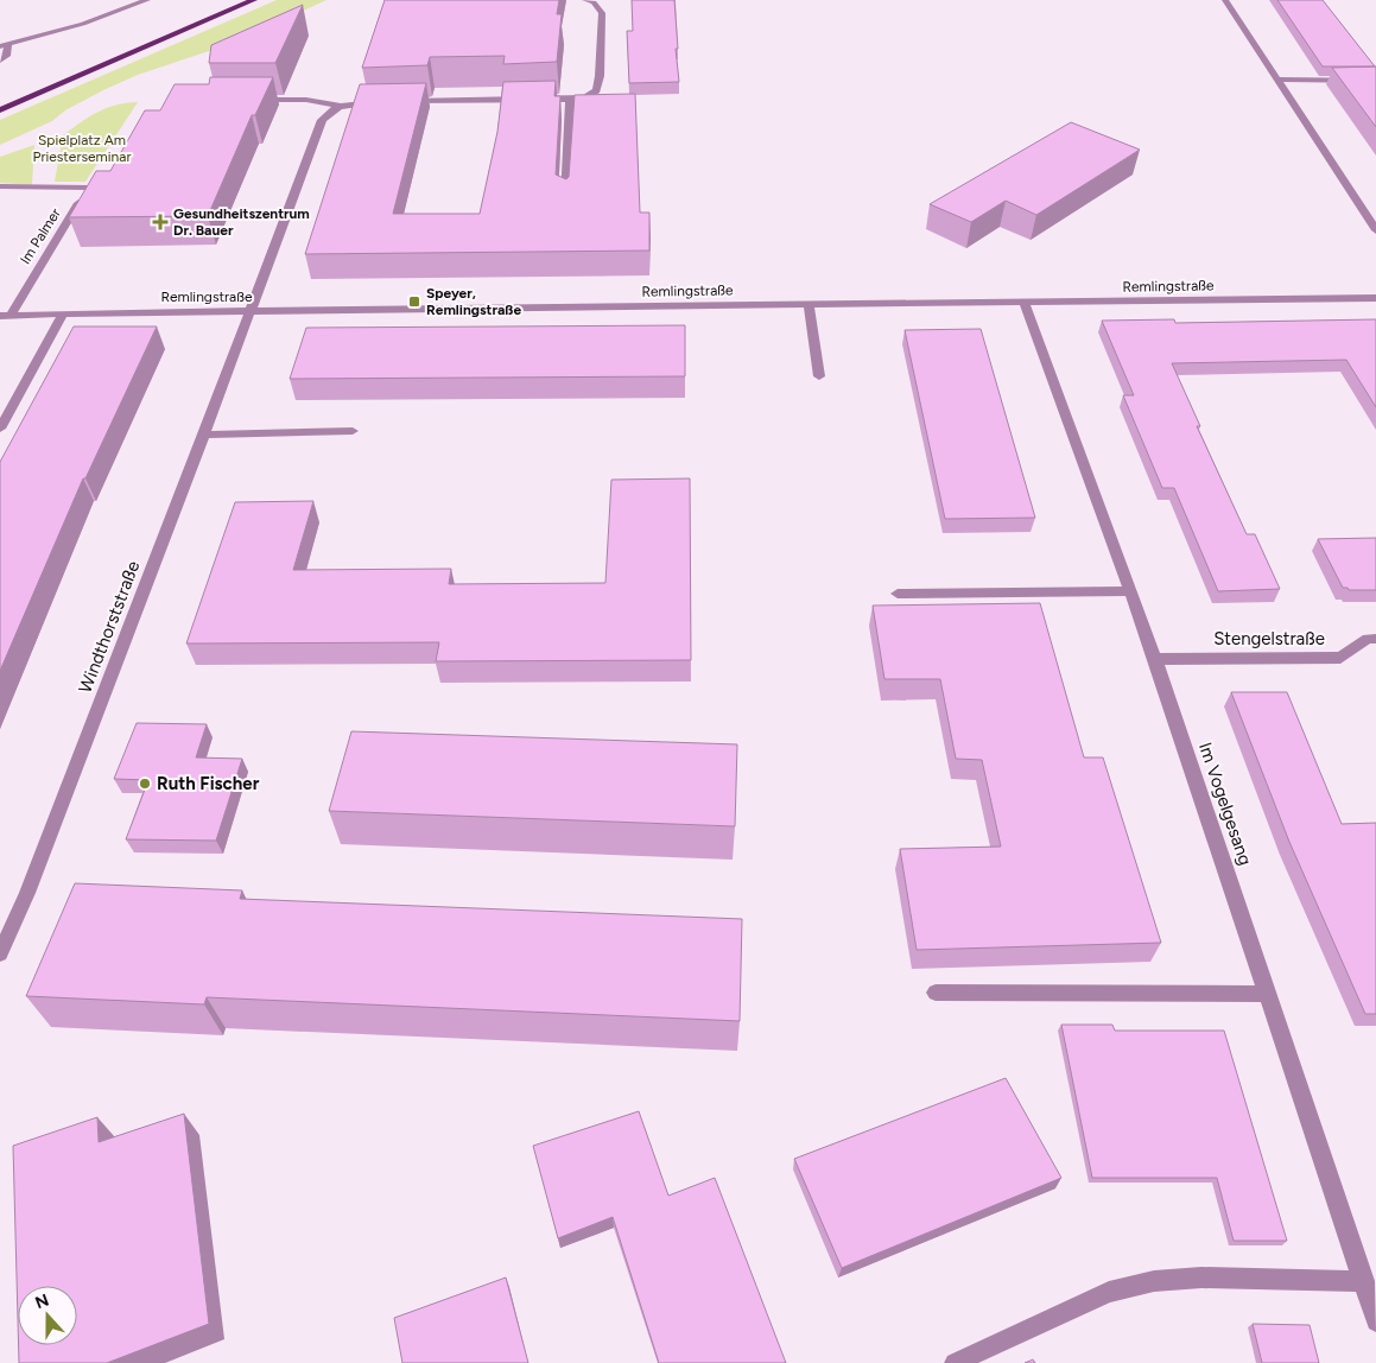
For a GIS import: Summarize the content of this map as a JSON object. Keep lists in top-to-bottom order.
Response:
{
  "streets": {
    "street": [
      "Im Palmer",
      "Remlingstraße",
      "Windthorststraße",
      "Stengelstraße",
      "Im Vogelgesang"
    ]
  },
  "crossings": [
    ["Im Palmer", "Remlingstraße"],
    ["Remlingstraße", "Windthorststraße"],
    ["Remlingstraße", "Im Vogelgesang"],
    ["Stengelstraße", "Im Vogelgesang"]
  ],
  "parks": ["Spielplatz Am Priesterseminar"],
  "places": {
    "health": ["Gesundheitszentrum Dr. Bauer"],
    "transit": ["Speyer, Remlingstraße"],
    "other": ["Ruth Fischer"]
  },
  "north": "top"
}
